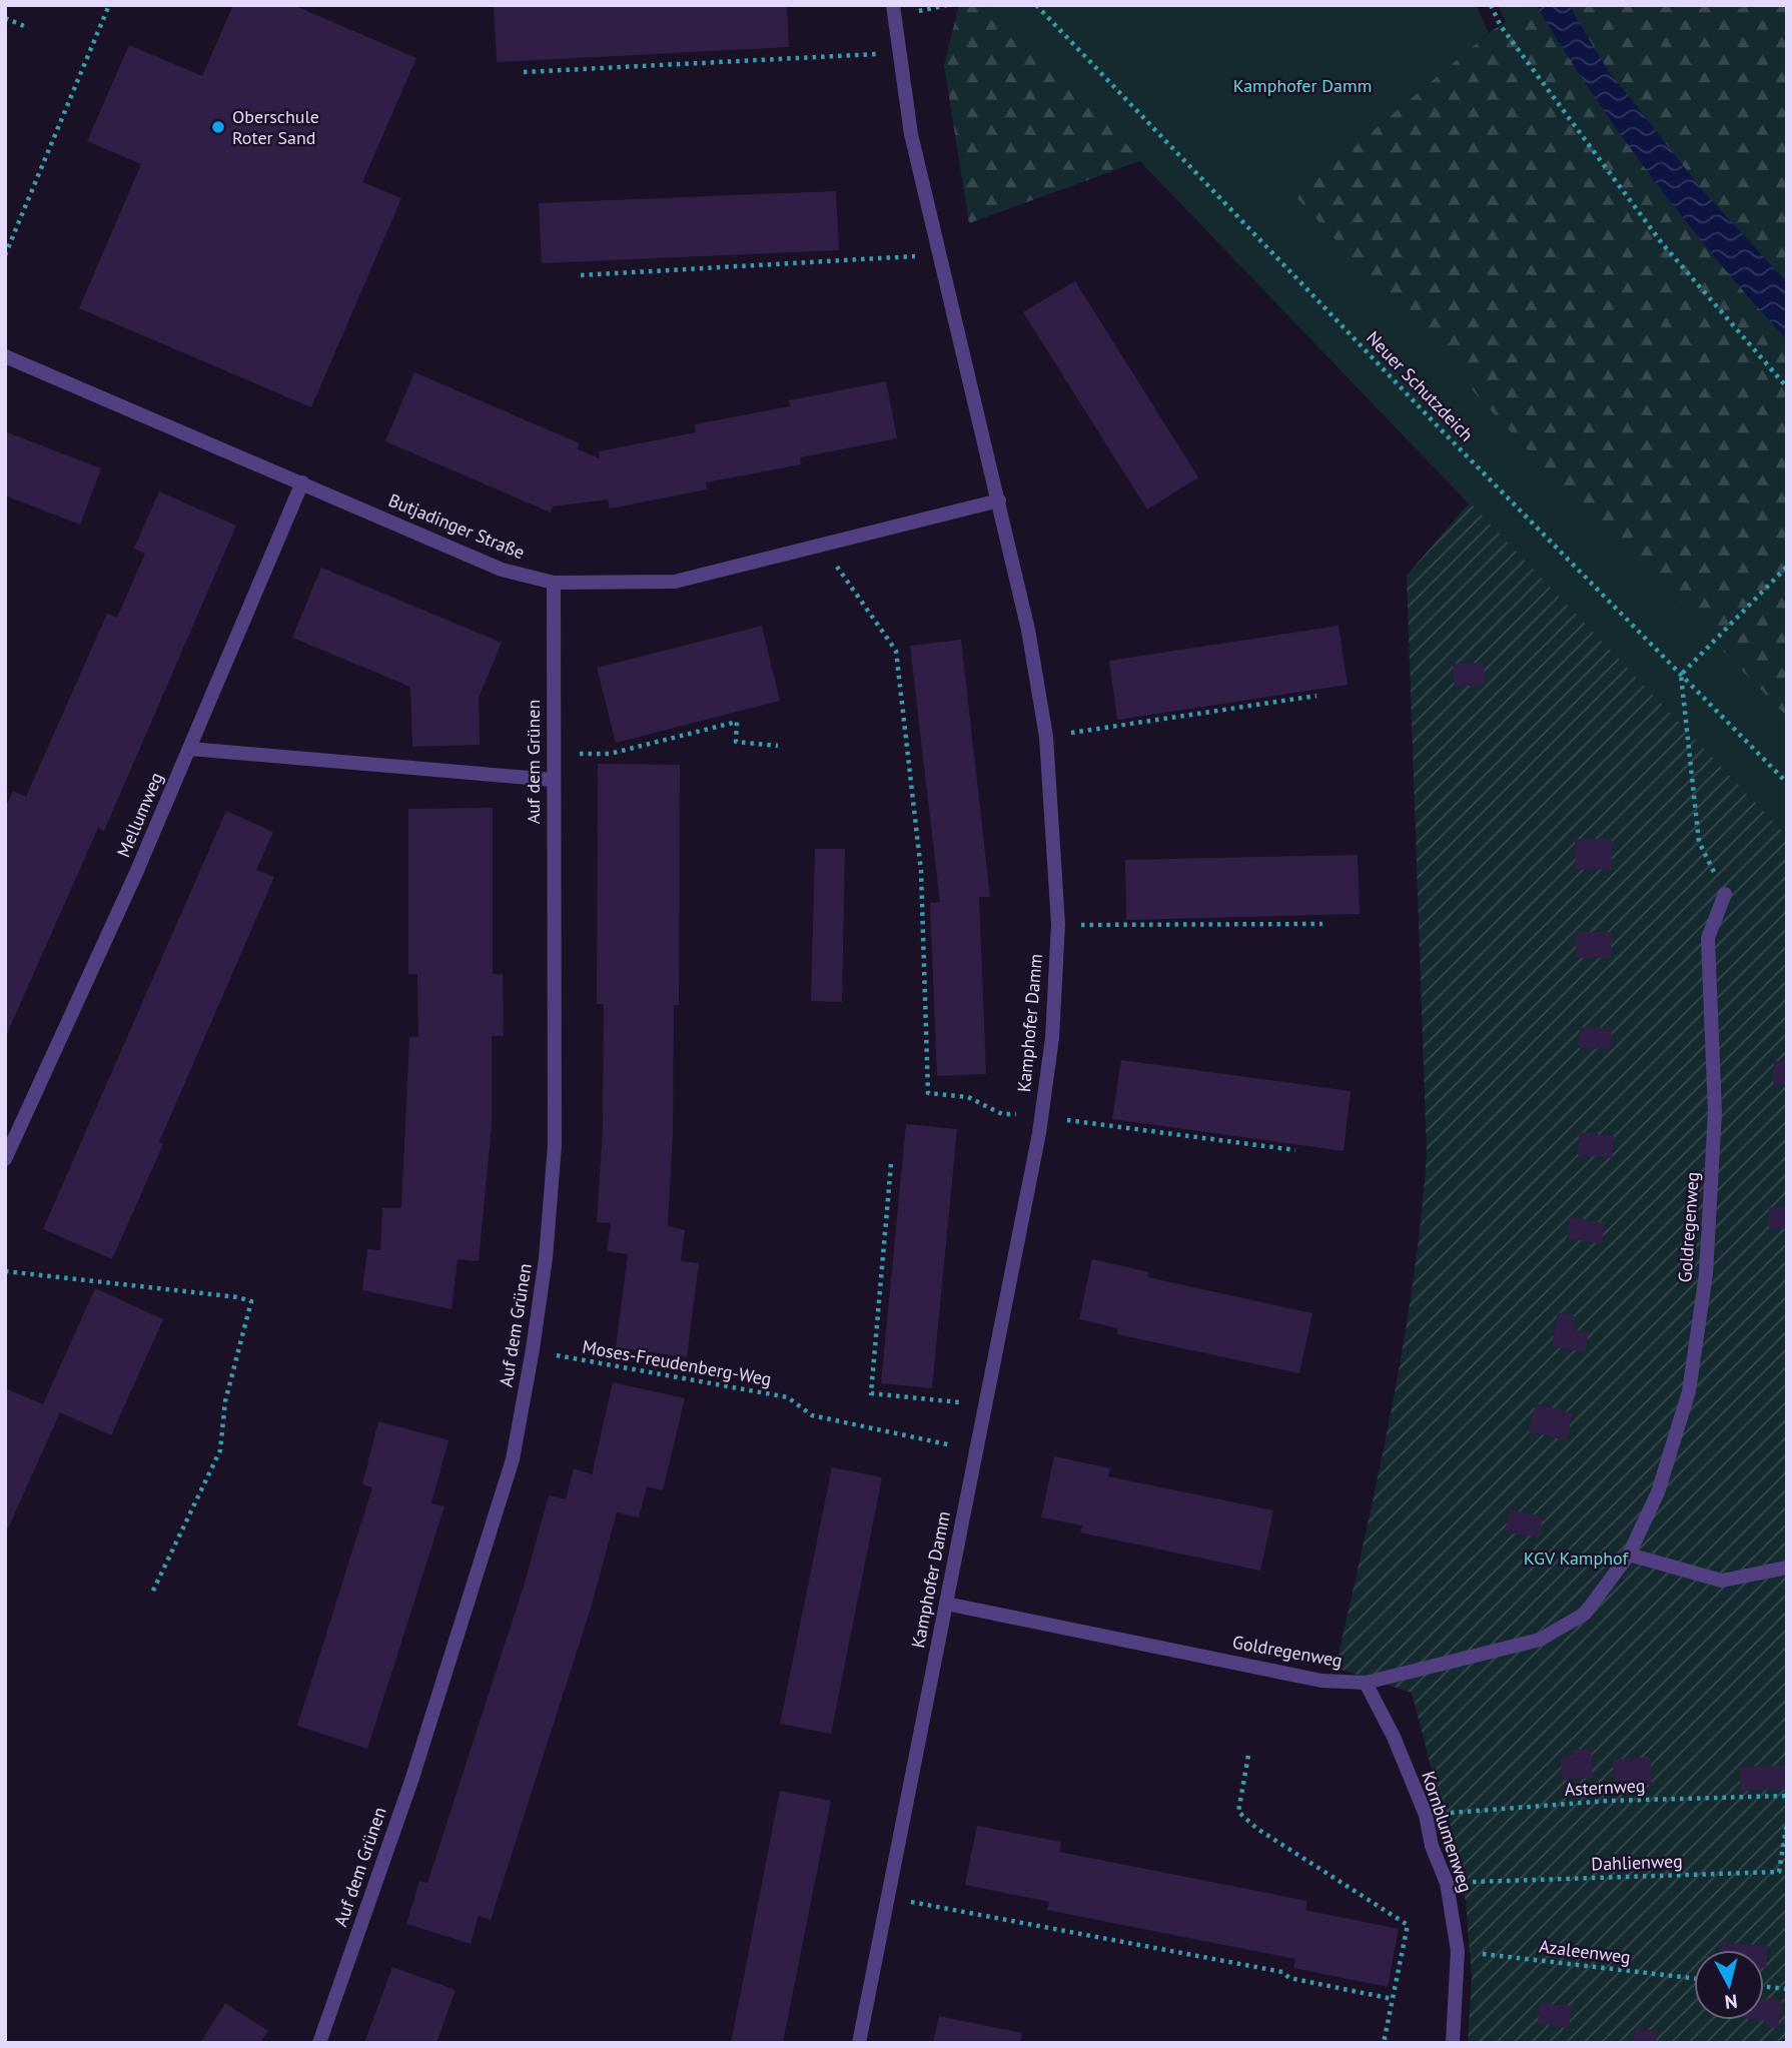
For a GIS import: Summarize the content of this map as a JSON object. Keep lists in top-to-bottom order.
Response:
{
  "streets": {
    "street": [
      "Butjadinger Straße",
      "Auf dem Grünen",
      "Mellumweg",
      "Kamphofer Damm",
      "Goldregenweg",
      "Kornblumenweg"
    ],
    "path": [
      "Neuer Schutzdeich",
      "Moses-Freudenberg-Weg",
      "Asternweg",
      "Dahlienweg",
      "Azaleenweg"
    ]
  },
  "crossings": [
    ["Butjadinger Straße", "Auf dem Grünen"],
    ["Butjadinger Straße", "Mellumweg"],
    ["Butjadinger Straße", "Kamphofer Damm"],
    ["Auf dem Grünen", "Moses-Freudenberg-Weg"],
    ["Kamphofer Damm", "Goldregenweg"],
    ["Kamphofer Damm", "Moses-Freudenberg-Weg"],
    ["Goldregenweg", "Kornblumenweg"],
    ["Asternweg", "Kornblumenweg"],
    ["Kornblumenweg", "Dahlienweg"],
    ["Kornblumenweg", "Azaleenweg"]
  ],
  "parks": ["Kamphofer Damm", "KGV Kamphof"],
  "places": ["Oberschule Roter Sand"],
  "north": "bottom"
}
